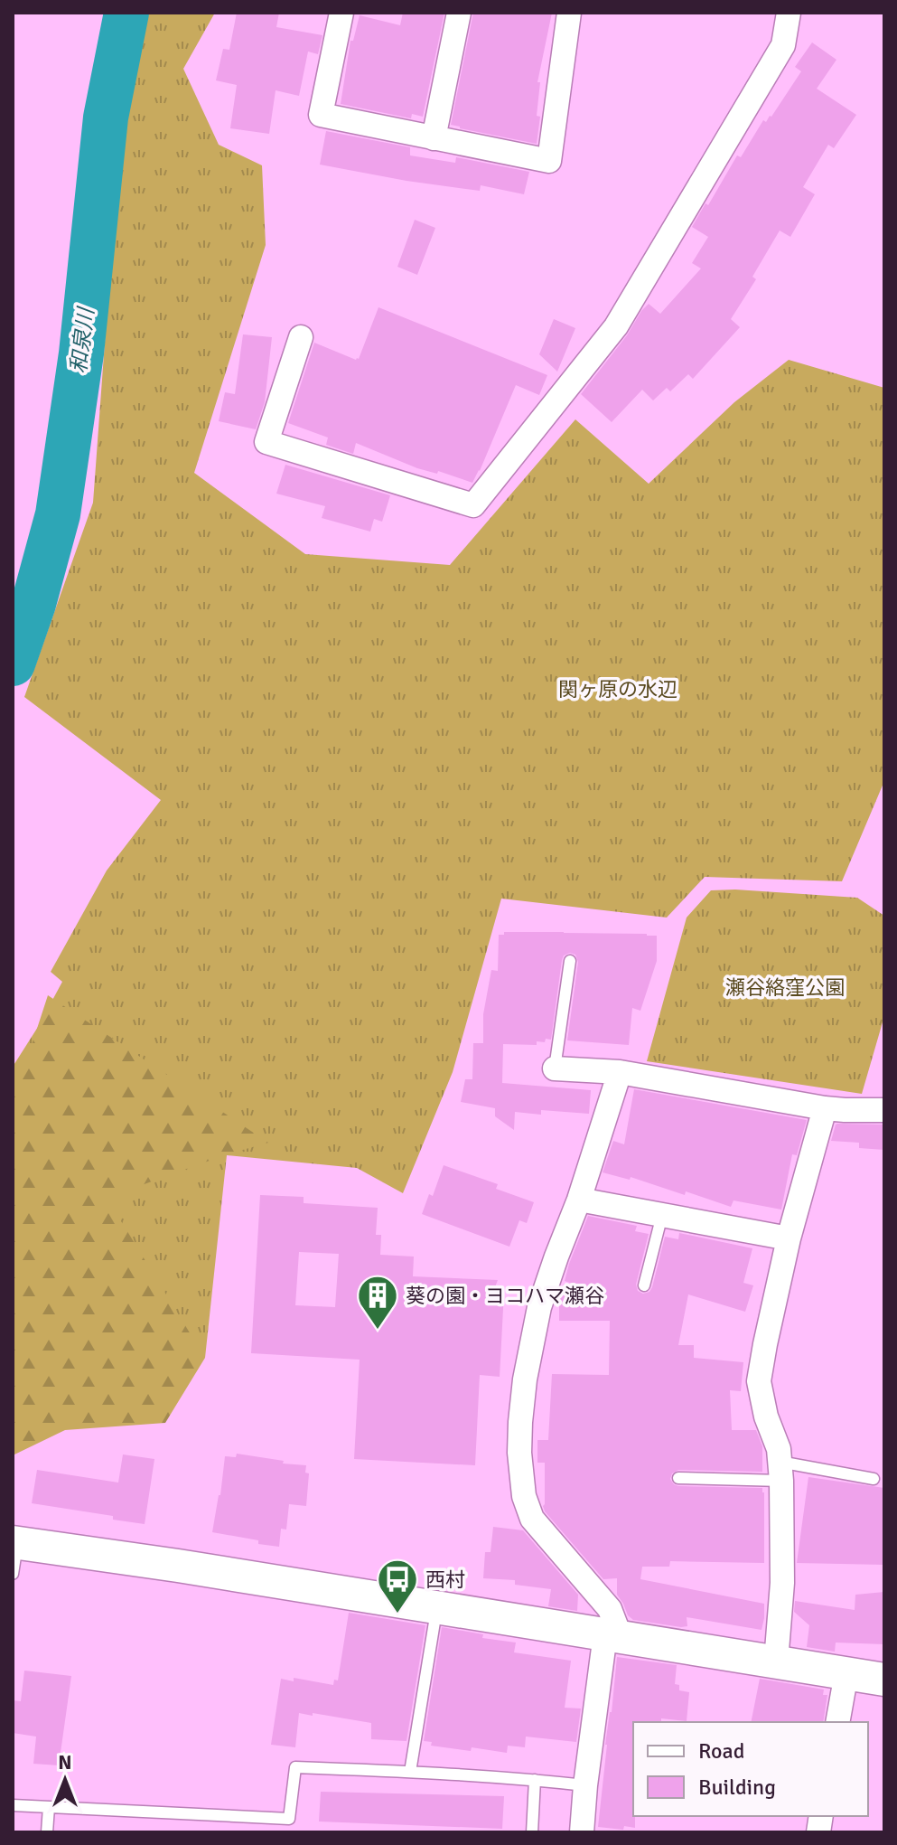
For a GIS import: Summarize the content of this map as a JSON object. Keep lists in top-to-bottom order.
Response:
{
  "water": ["和泉川"],
  "parks": ["関ヶ原の水辺", "瀬谷絡窪公園"],
  "places": {
    "building": ["葵の園・ヨコハマ瀬谷"],
    "bus stop": ["西村"]
  },
  "legend": ["Road", "Building"],
  "north": "top"
}
